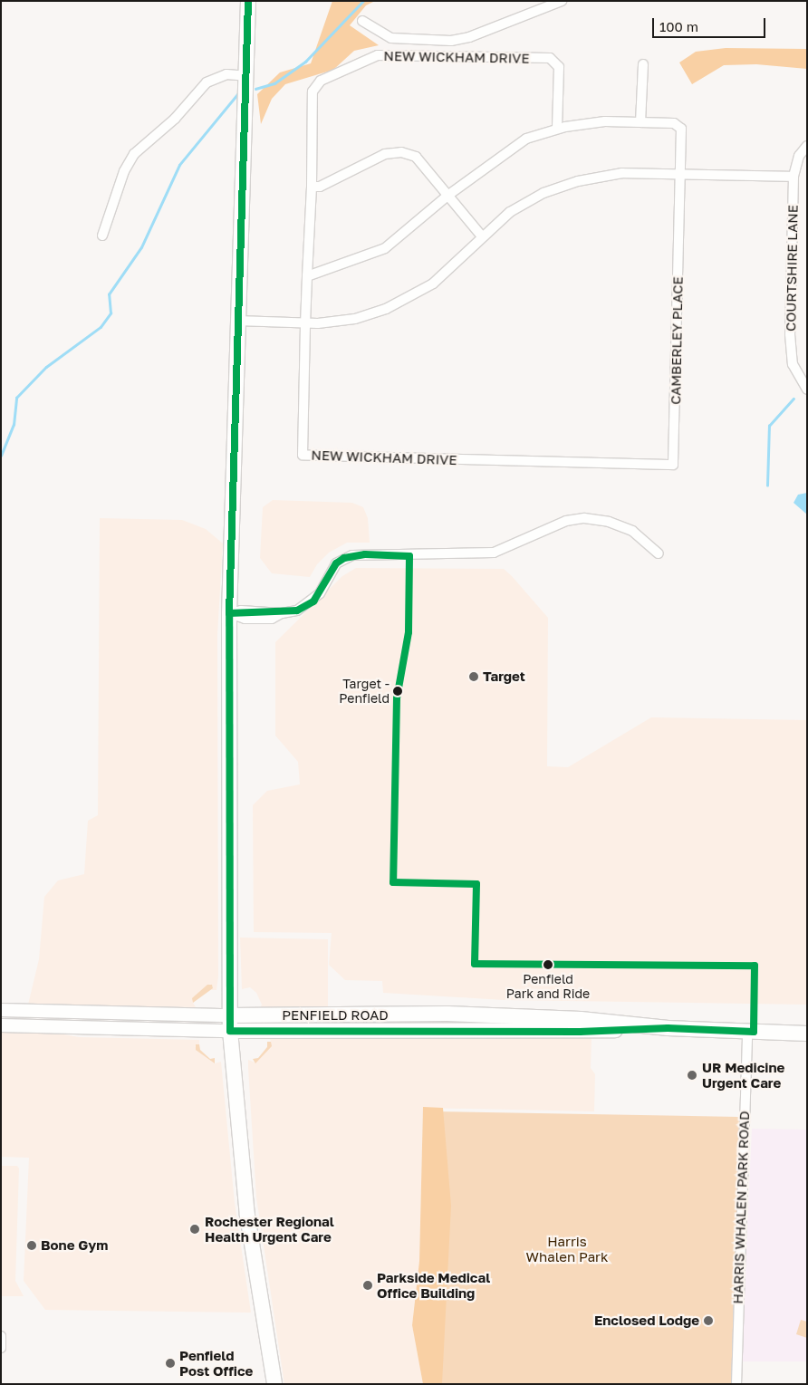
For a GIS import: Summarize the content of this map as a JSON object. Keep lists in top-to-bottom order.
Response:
{
  "streets": {
    "main road": ["PENFIELD ROAD"],
    "street": [
      "NEW WICKHAM DRIVE",
      "COURTSHIRE LANE",
      "CAMBERLEY PLACE",
      "HARRIS WHALEN PARK ROAD"
    ]
  },
  "crossings": [
    ["NEW WICKHAM DRIVE", "CAMBERLEY PLACE"],
    ["PENFIELD ROAD", "HARRIS WHALEN PARK ROAD"]
  ],
  "parks": ["Harris Whalen Park"],
  "places": [
    "Target",
    "Target - Penfield",
    "Penfield Park and Ride",
    "UR Medicine Urgent Care",
    "Rochester Regional Health Urgent Care",
    "Bone Gym",
    "Parkside Medical Office Building",
    "Enclosed Lodge",
    "Penfield Post Office"
  ],
  "scale_bar": "100 m"
}
